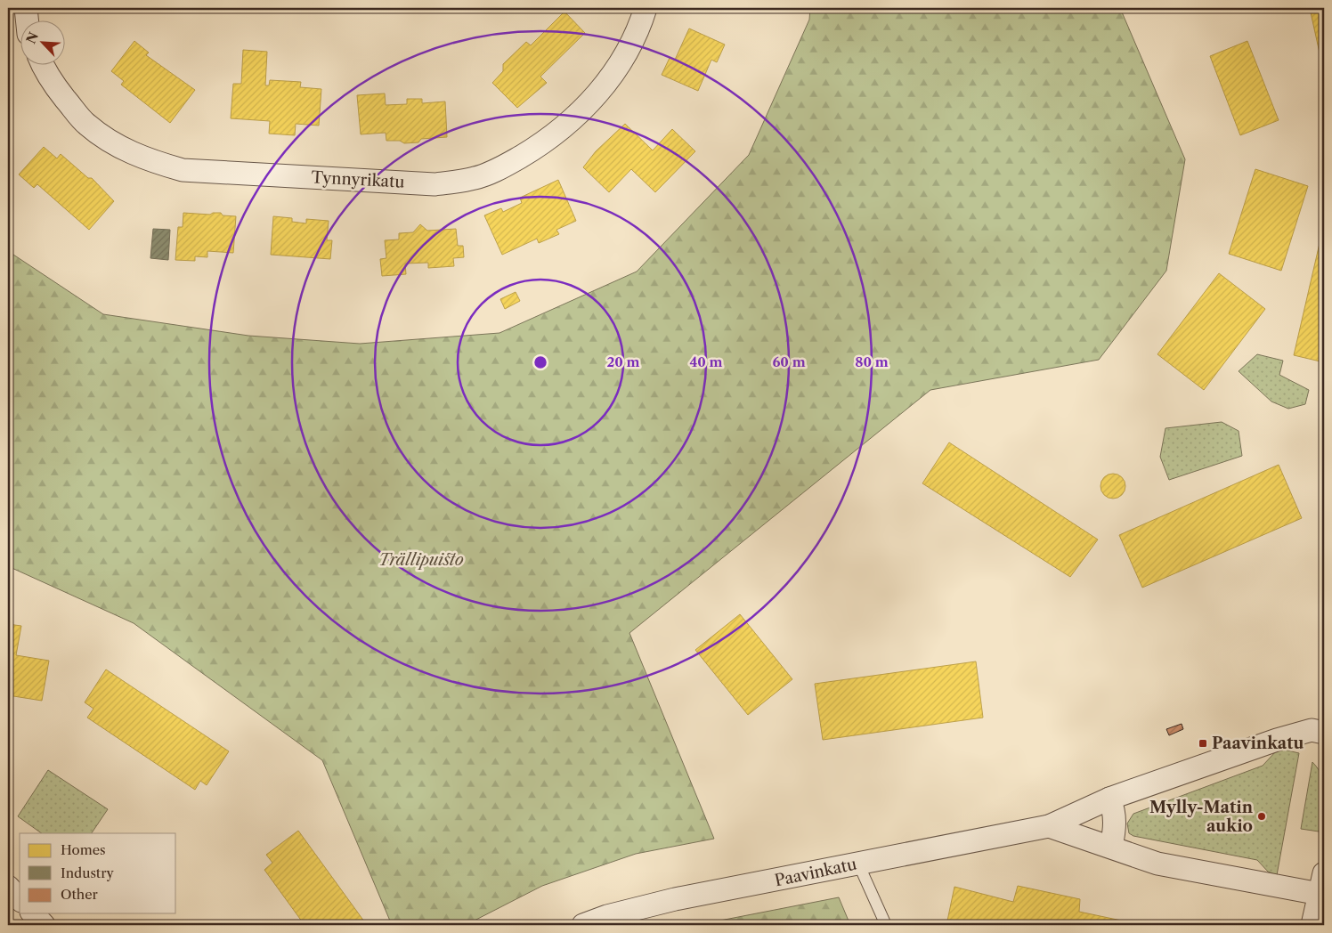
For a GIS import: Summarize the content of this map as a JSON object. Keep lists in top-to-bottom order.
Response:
{
  "streets": {
    "street": ["Tynnyrikatu", "Paavinkatu"]
  },
  "parks": ["Trällipuisto"],
  "places": {
    "transit": ["Paavinkatu"],
    "other": ["Mylly-Matin aukio"]
  },
  "legend": ["Homes", "Industry", "Other"],
  "north": "top left",
  "rings": [
    "20 m",
    "40 m",
    "60 m",
    "80 m"
  ]
}
